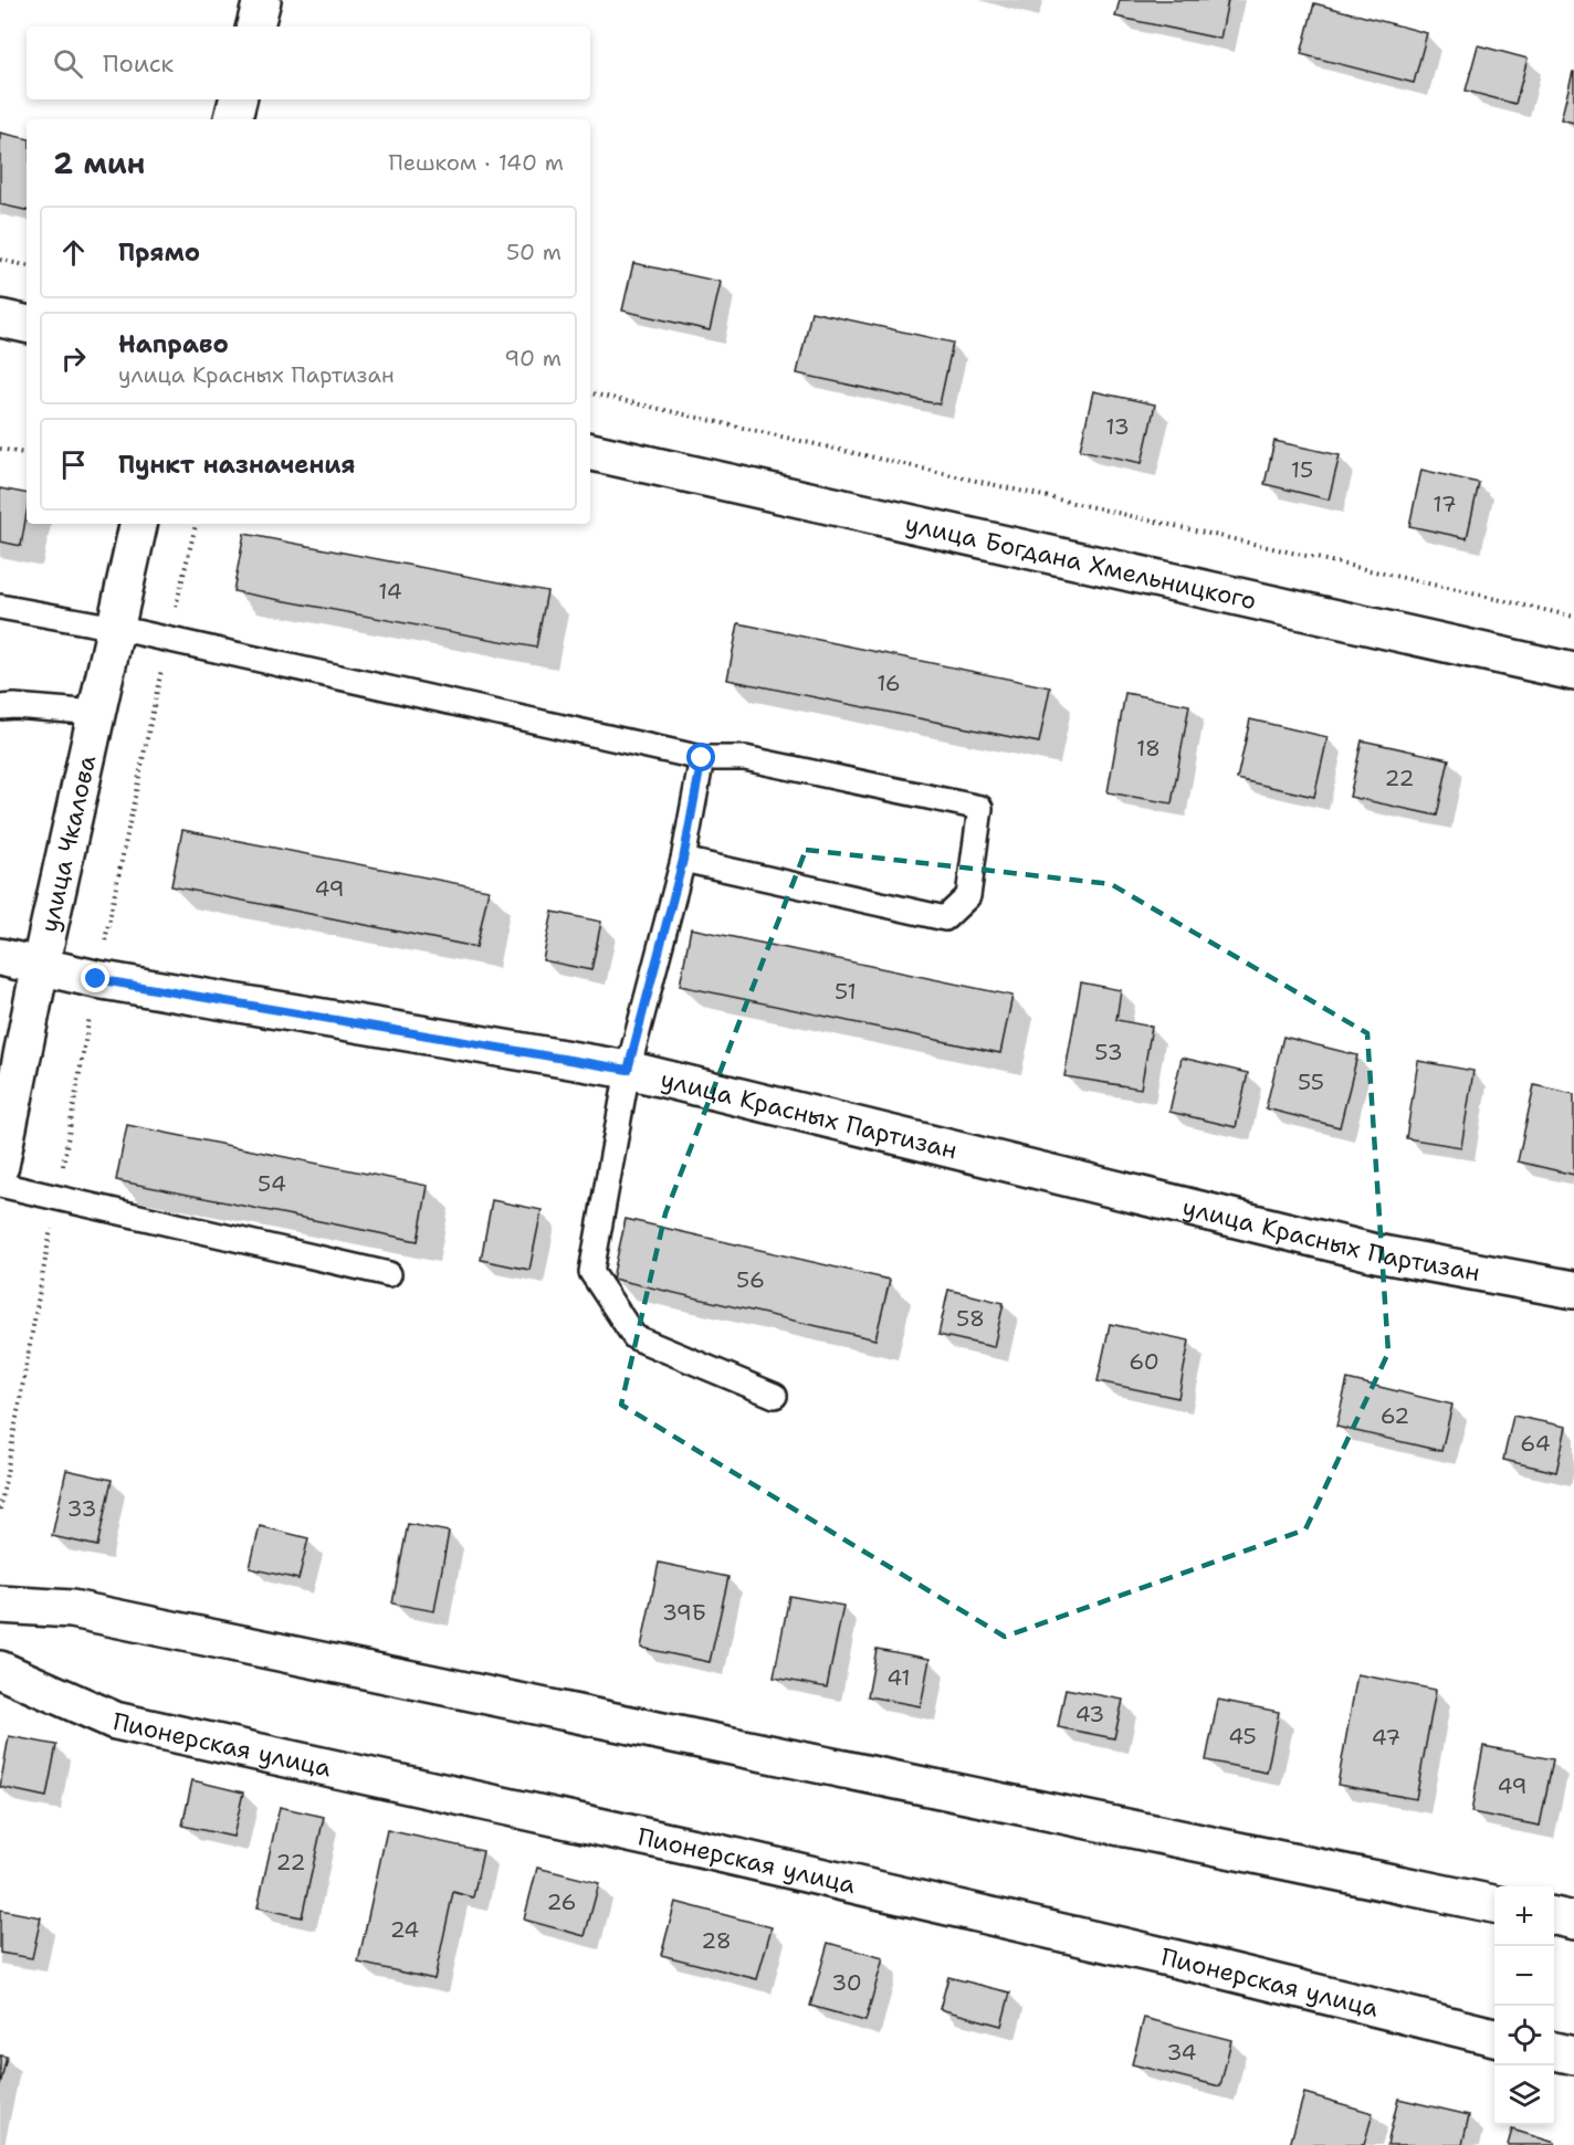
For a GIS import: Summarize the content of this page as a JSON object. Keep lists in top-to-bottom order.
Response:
{
  "streets": {
    "street": [
      "улица Богдана Хмельницкого",
      "улица Чкалова",
      "улица Красных Партизан",
      "Пионерская улица"
    ]
  },
  "crossings": [
    ["улица Чкалова", "улица Красных Партизан"]
  ],
  "house_numbers": [
    "13",
    "15",
    "17",
    "14",
    "16",
    "18",
    "22",
    "49",
    "51",
    "53",
    "55",
    "54",
    "56",
    "58",
    "60",
    "62",
    "64",
    "33",
    "39Б",
    "41",
    "43",
    "45",
    "47",
    "49",
    "22",
    "26",
    "24",
    "28",
    "30",
    "34"
  ],
  "page": {
    "search": "Поиск",
    "heading": ["2 мин", "Пешком · 140 m"],
    "list": [
      ["Прямо", "50 m"],
      ["Направо", "улица Красных Партизан", "90 m"],
      "Пункт назначения"
    ],
    "map_buttons": ["+", "−"]
  }
}
